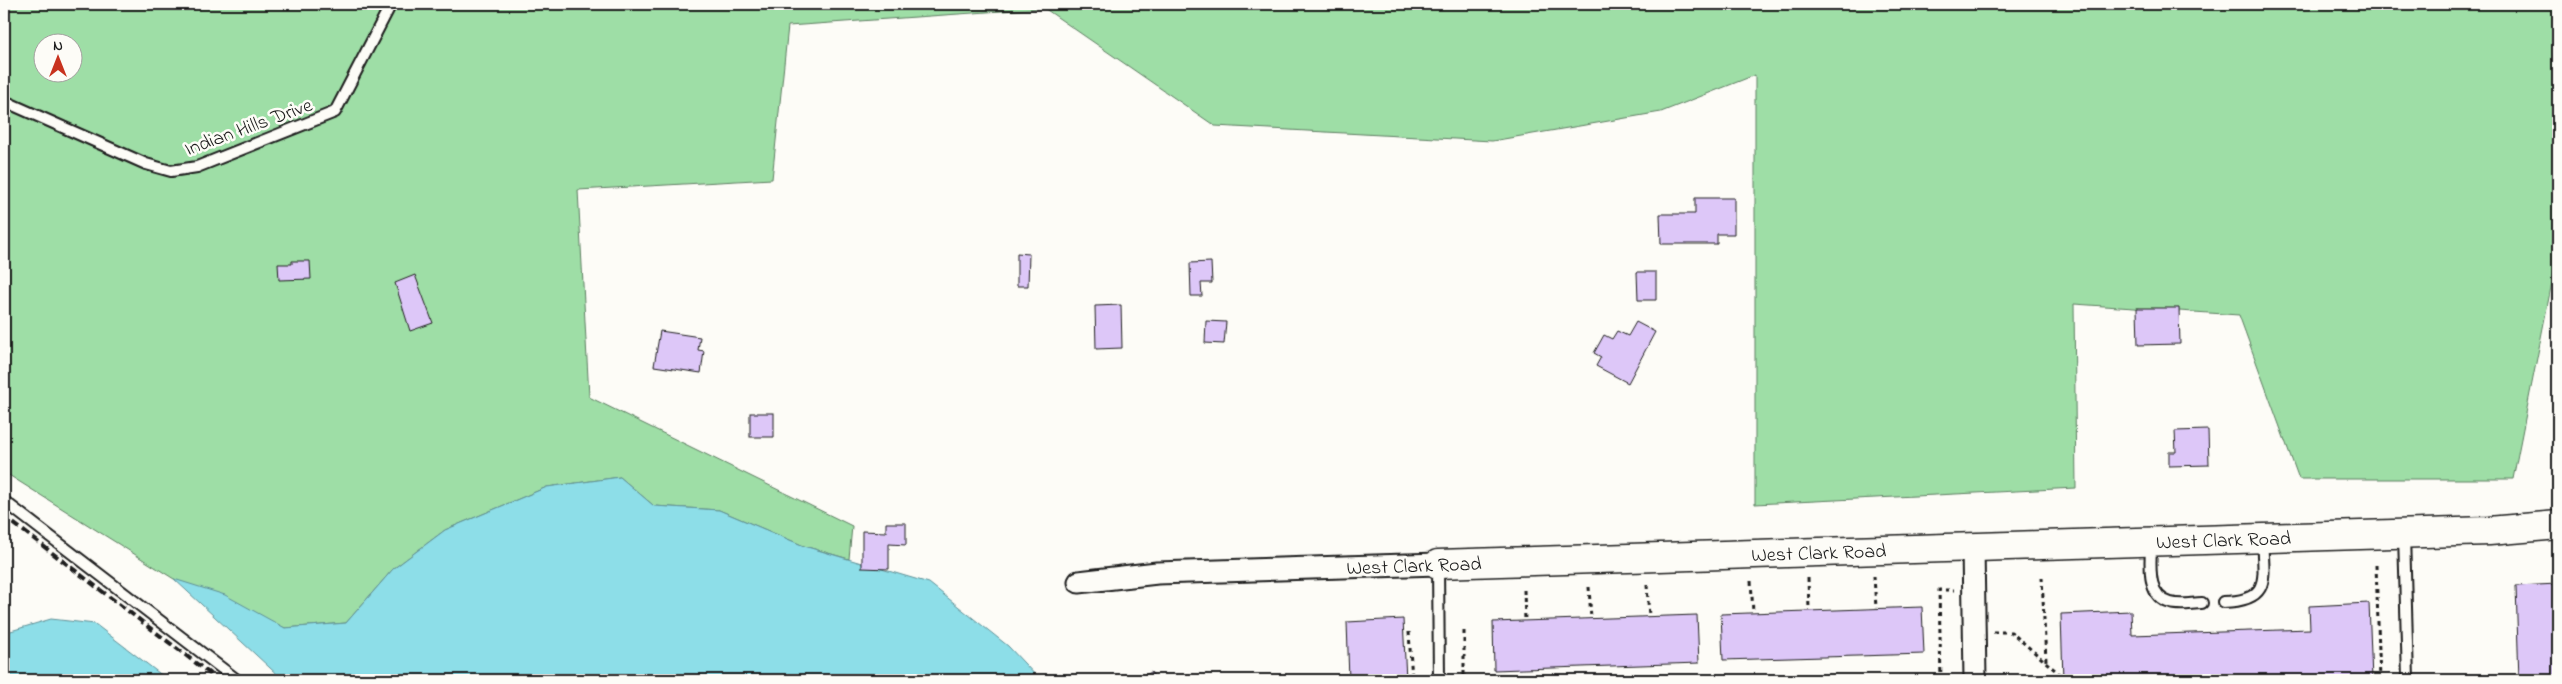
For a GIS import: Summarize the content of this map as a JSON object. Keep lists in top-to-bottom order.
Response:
{
  "streets": {
    "street": ["West Clark Road"],
    "lane": ["Indian Hills Drive"]
  },
  "north": "top"
}
